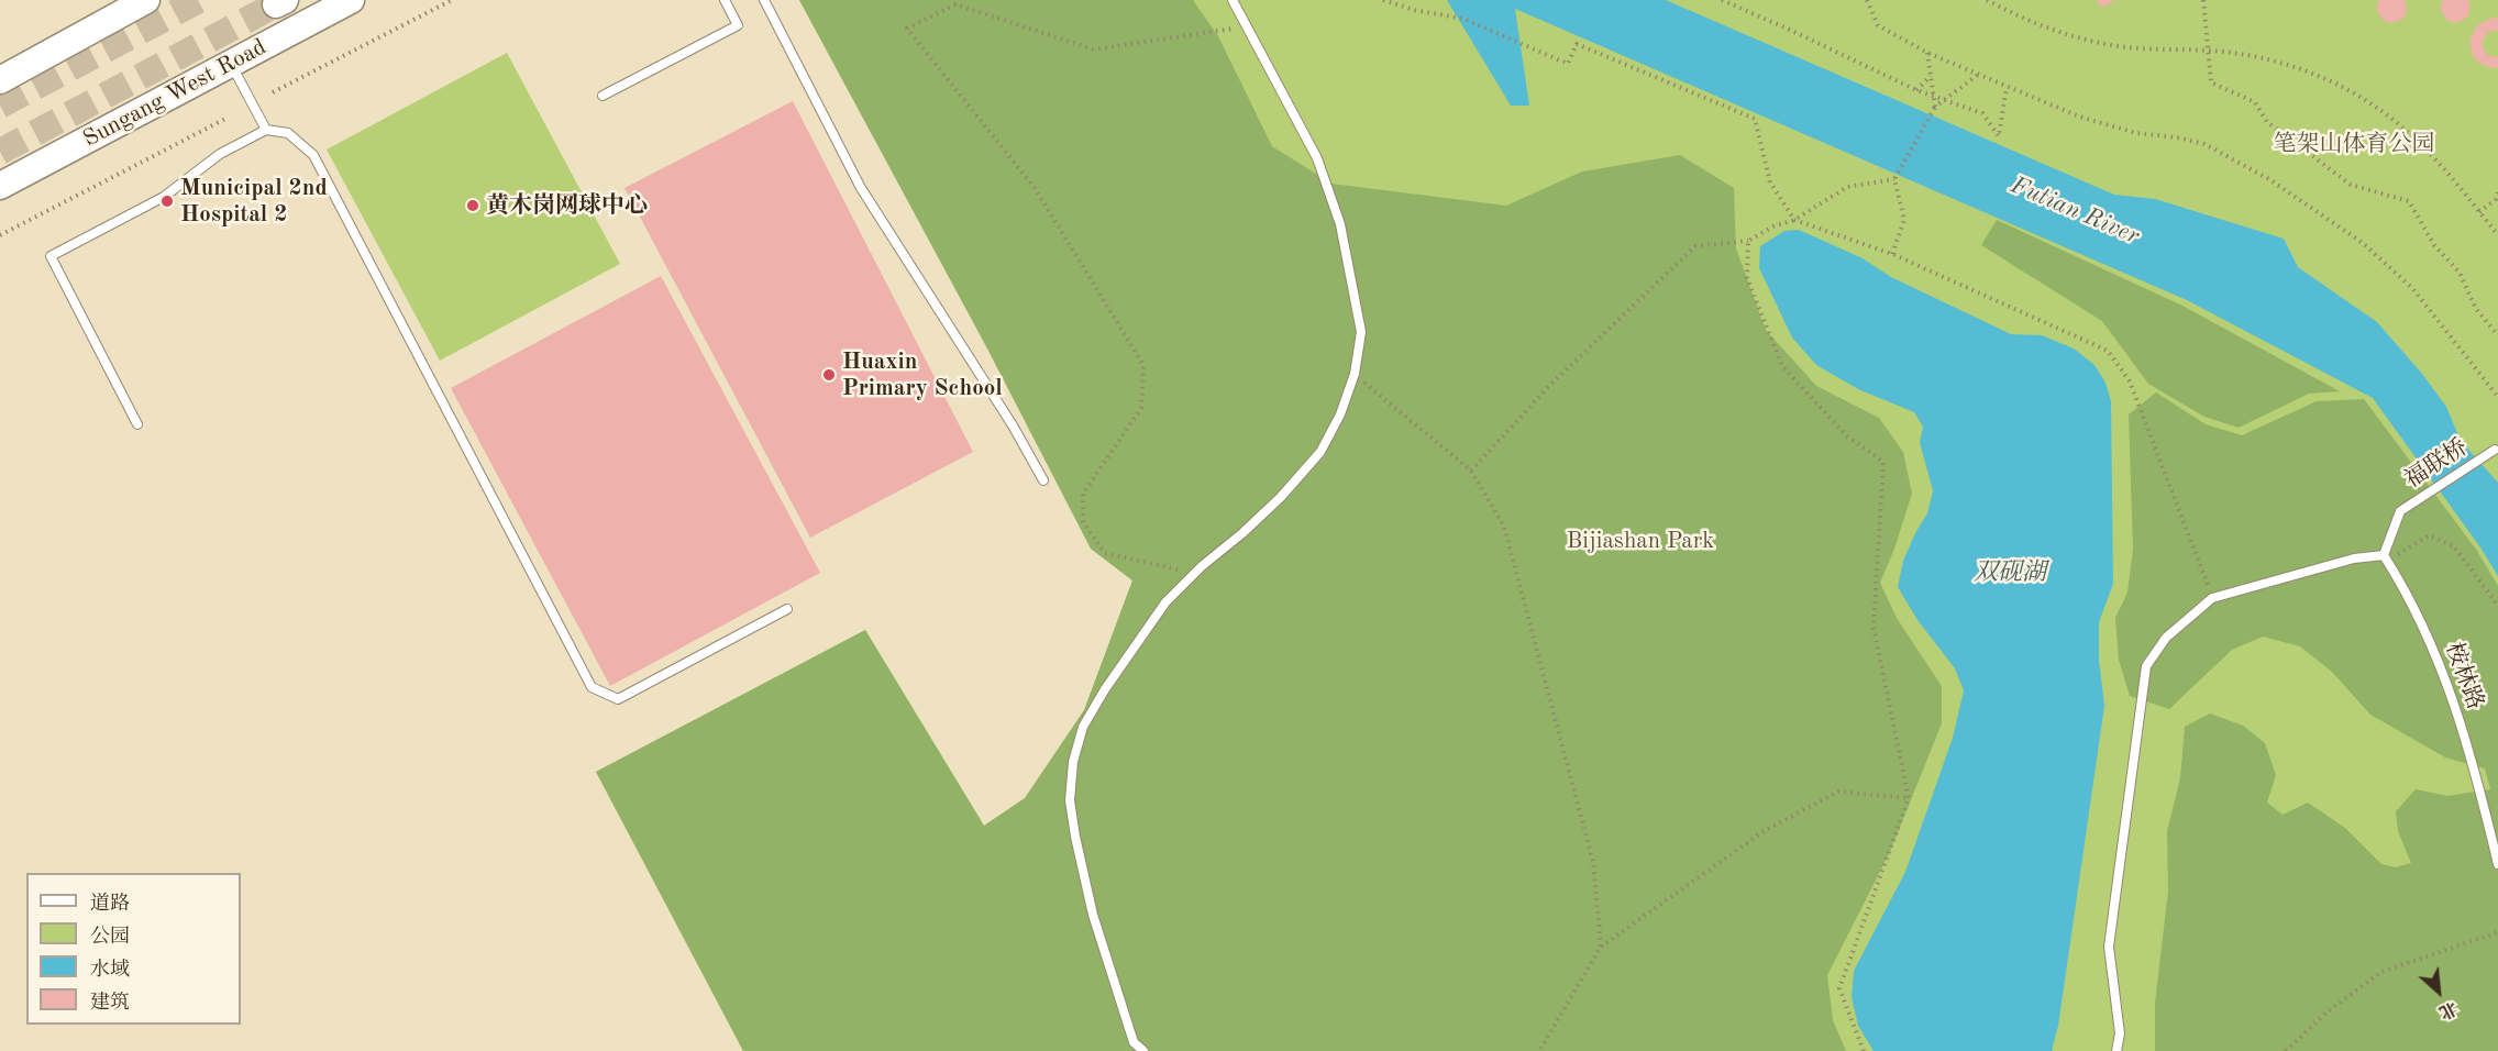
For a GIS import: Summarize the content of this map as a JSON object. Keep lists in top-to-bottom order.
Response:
{
  "streets": {
    "main road": ["Sungang West Road"],
    "lane": ["福联桥", "桉林路"]
  },
  "crossings": [
    ["福联桥", "桉林路"]
  ],
  "water": ["Futian River", "双砚湖"],
  "parks": ["笔架山体育公园", "Bijiashan Park"],
  "places": ["Municipal 2nd Hospital 2", "黄木岗网球中心", "Huaxin Primary School"],
  "legend": [
    "道路",
    "公园",
    "水域",
    "建筑"
  ],
  "north": "bottom right"
}
